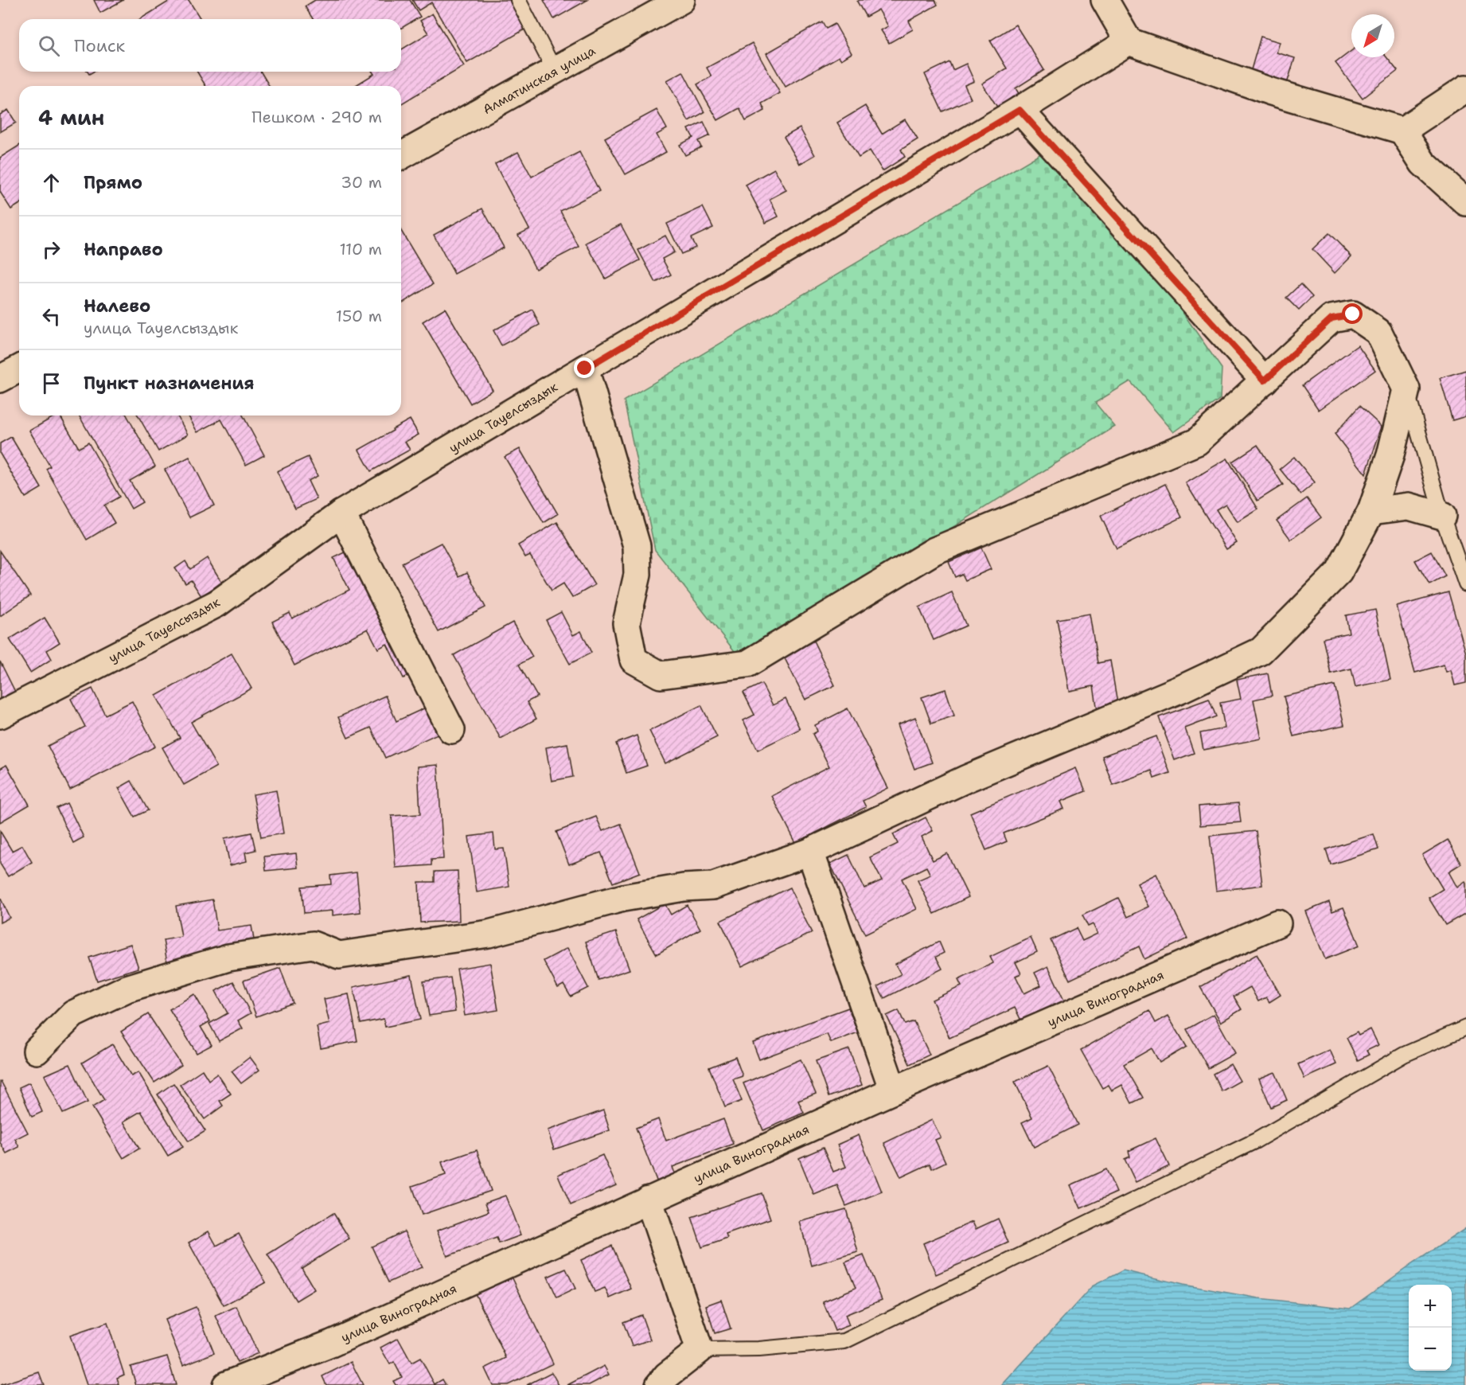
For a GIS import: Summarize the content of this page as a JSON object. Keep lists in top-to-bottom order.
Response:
{
  "streets": {
    "street": ["Алматинская улица", "улица Тауелсыздык", "улица Виноградная"]
  },
  "north": "bottom left",
  "page": {
    "search": "Поиск",
    "heading": ["4 мин", "Пешком · 290 m"],
    "list": [
      ["Прямо", "30 m"],
      ["Направо", "110 m"],
      ["Налево", "улица Тауелсыздык", "150 m"],
      "Пункт назначения"
    ],
    "map_buttons": ["+", "−"]
  }
}
